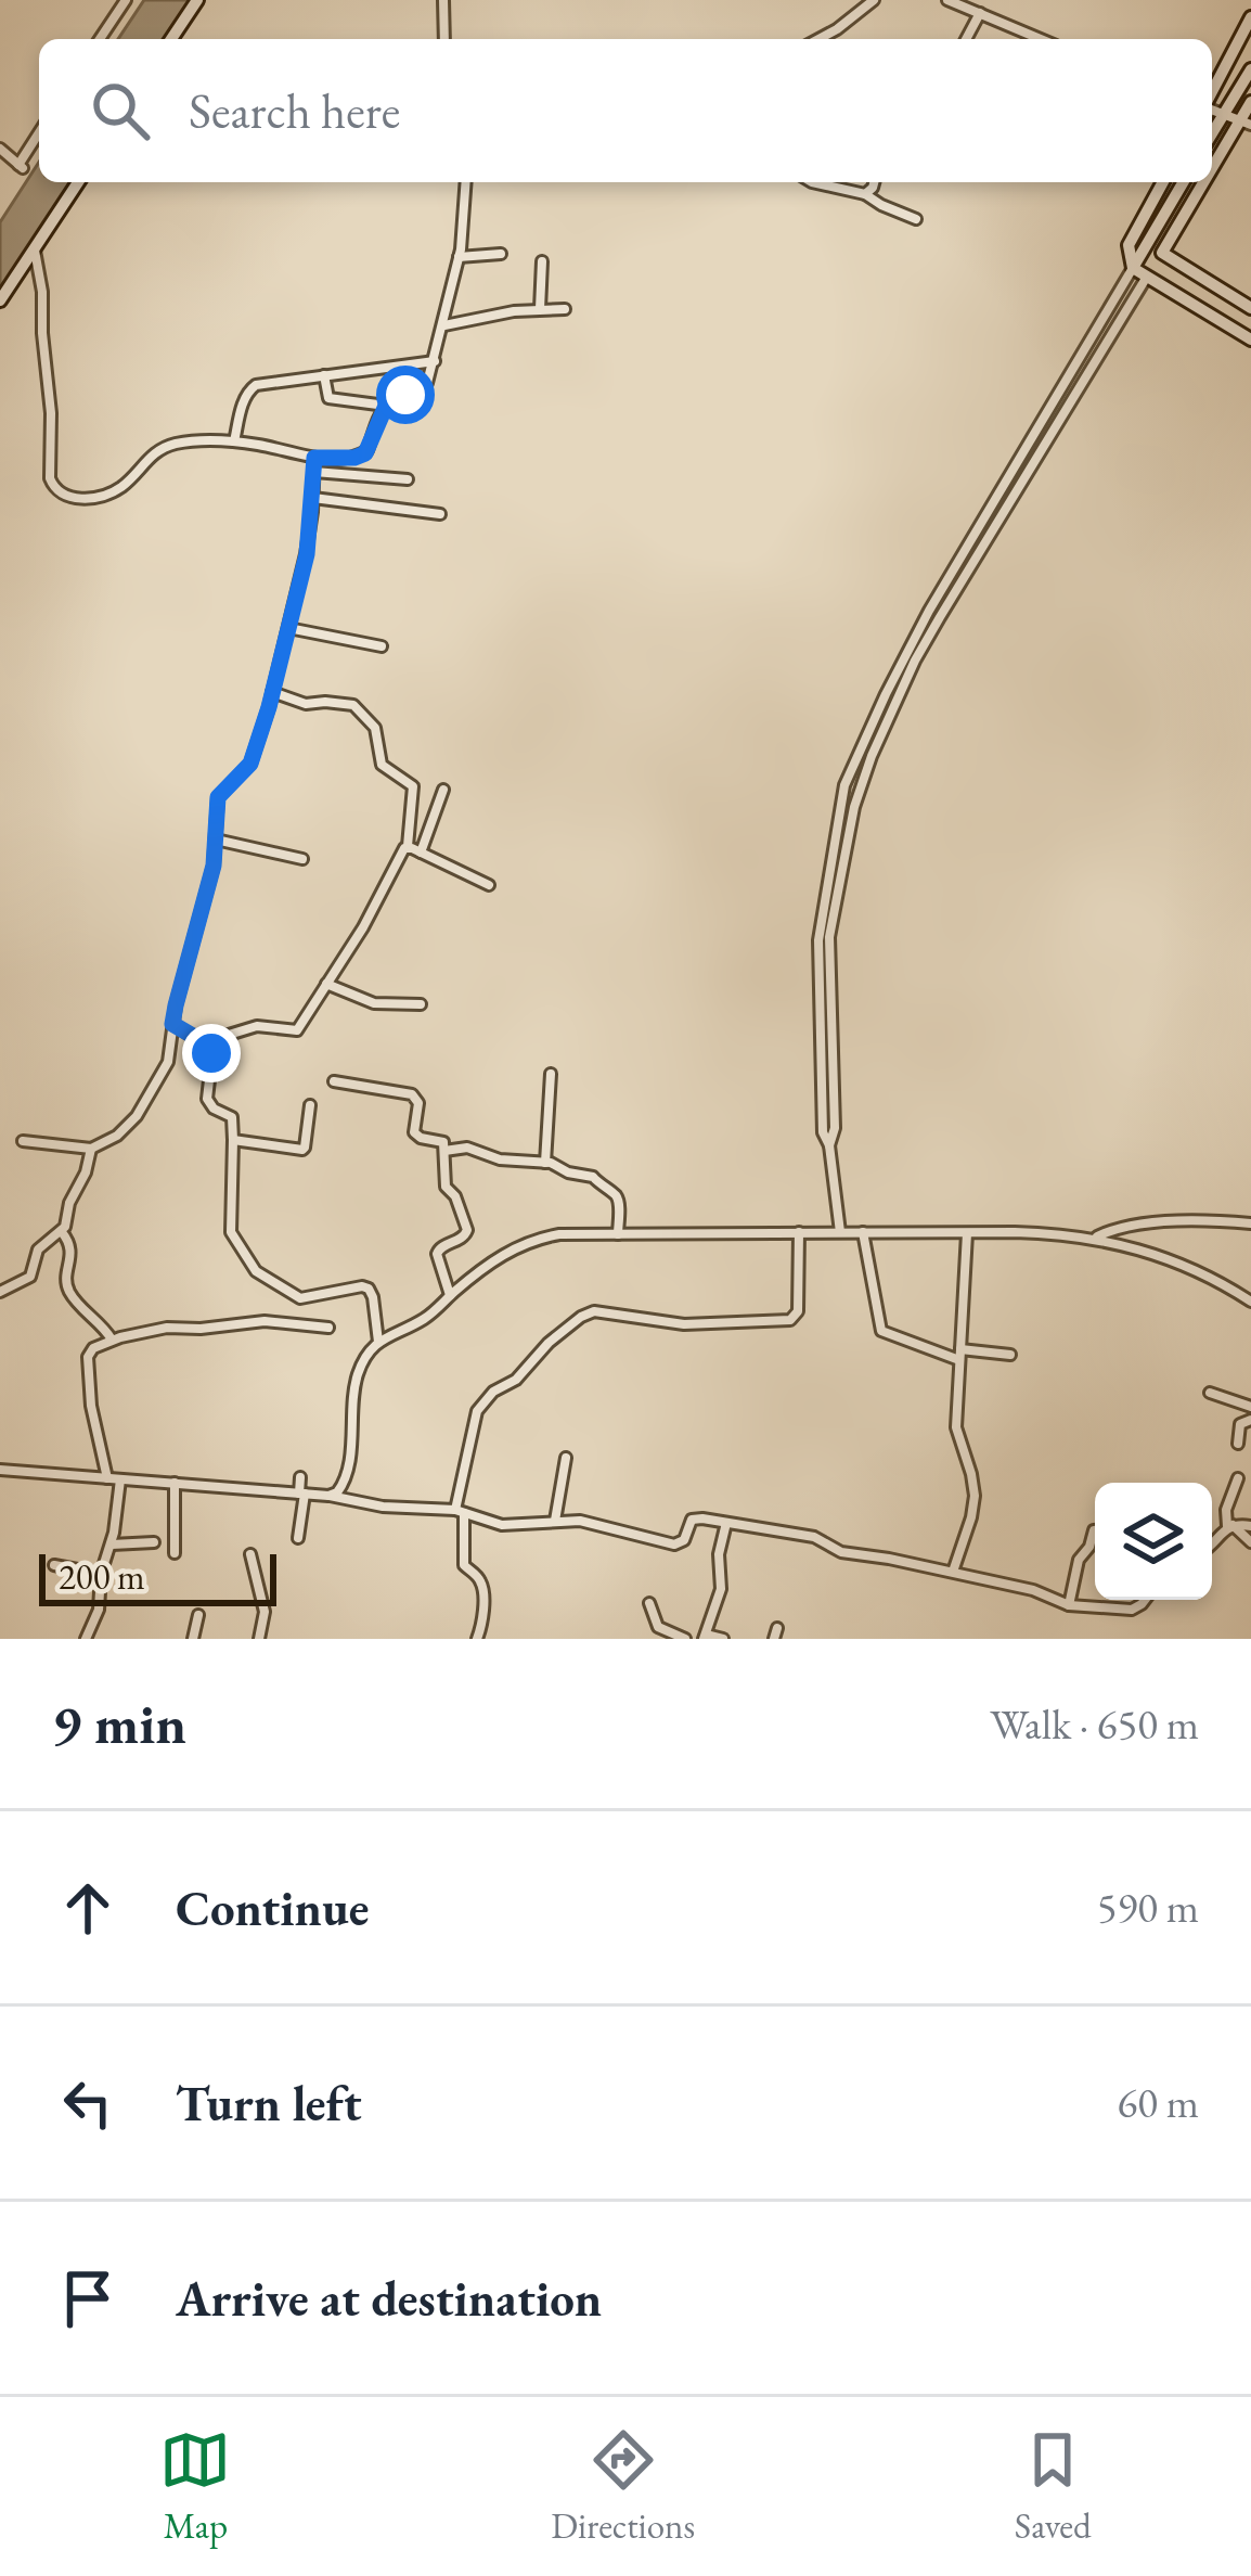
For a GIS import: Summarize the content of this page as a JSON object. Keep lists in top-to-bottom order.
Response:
{
  "scale_bar": "200 m",
  "page": {
    "search": "Search here",
    "scale": "200 m",
    "heading": ["9 min", "Walk · 650 m"],
    "list": [
      ["Continue", "590 m"],
      ["Turn left", "60 m"],
      "Arrive at destination"
    ],
    "nav": ["Map", "Directions", "Saved"]
  }
}
